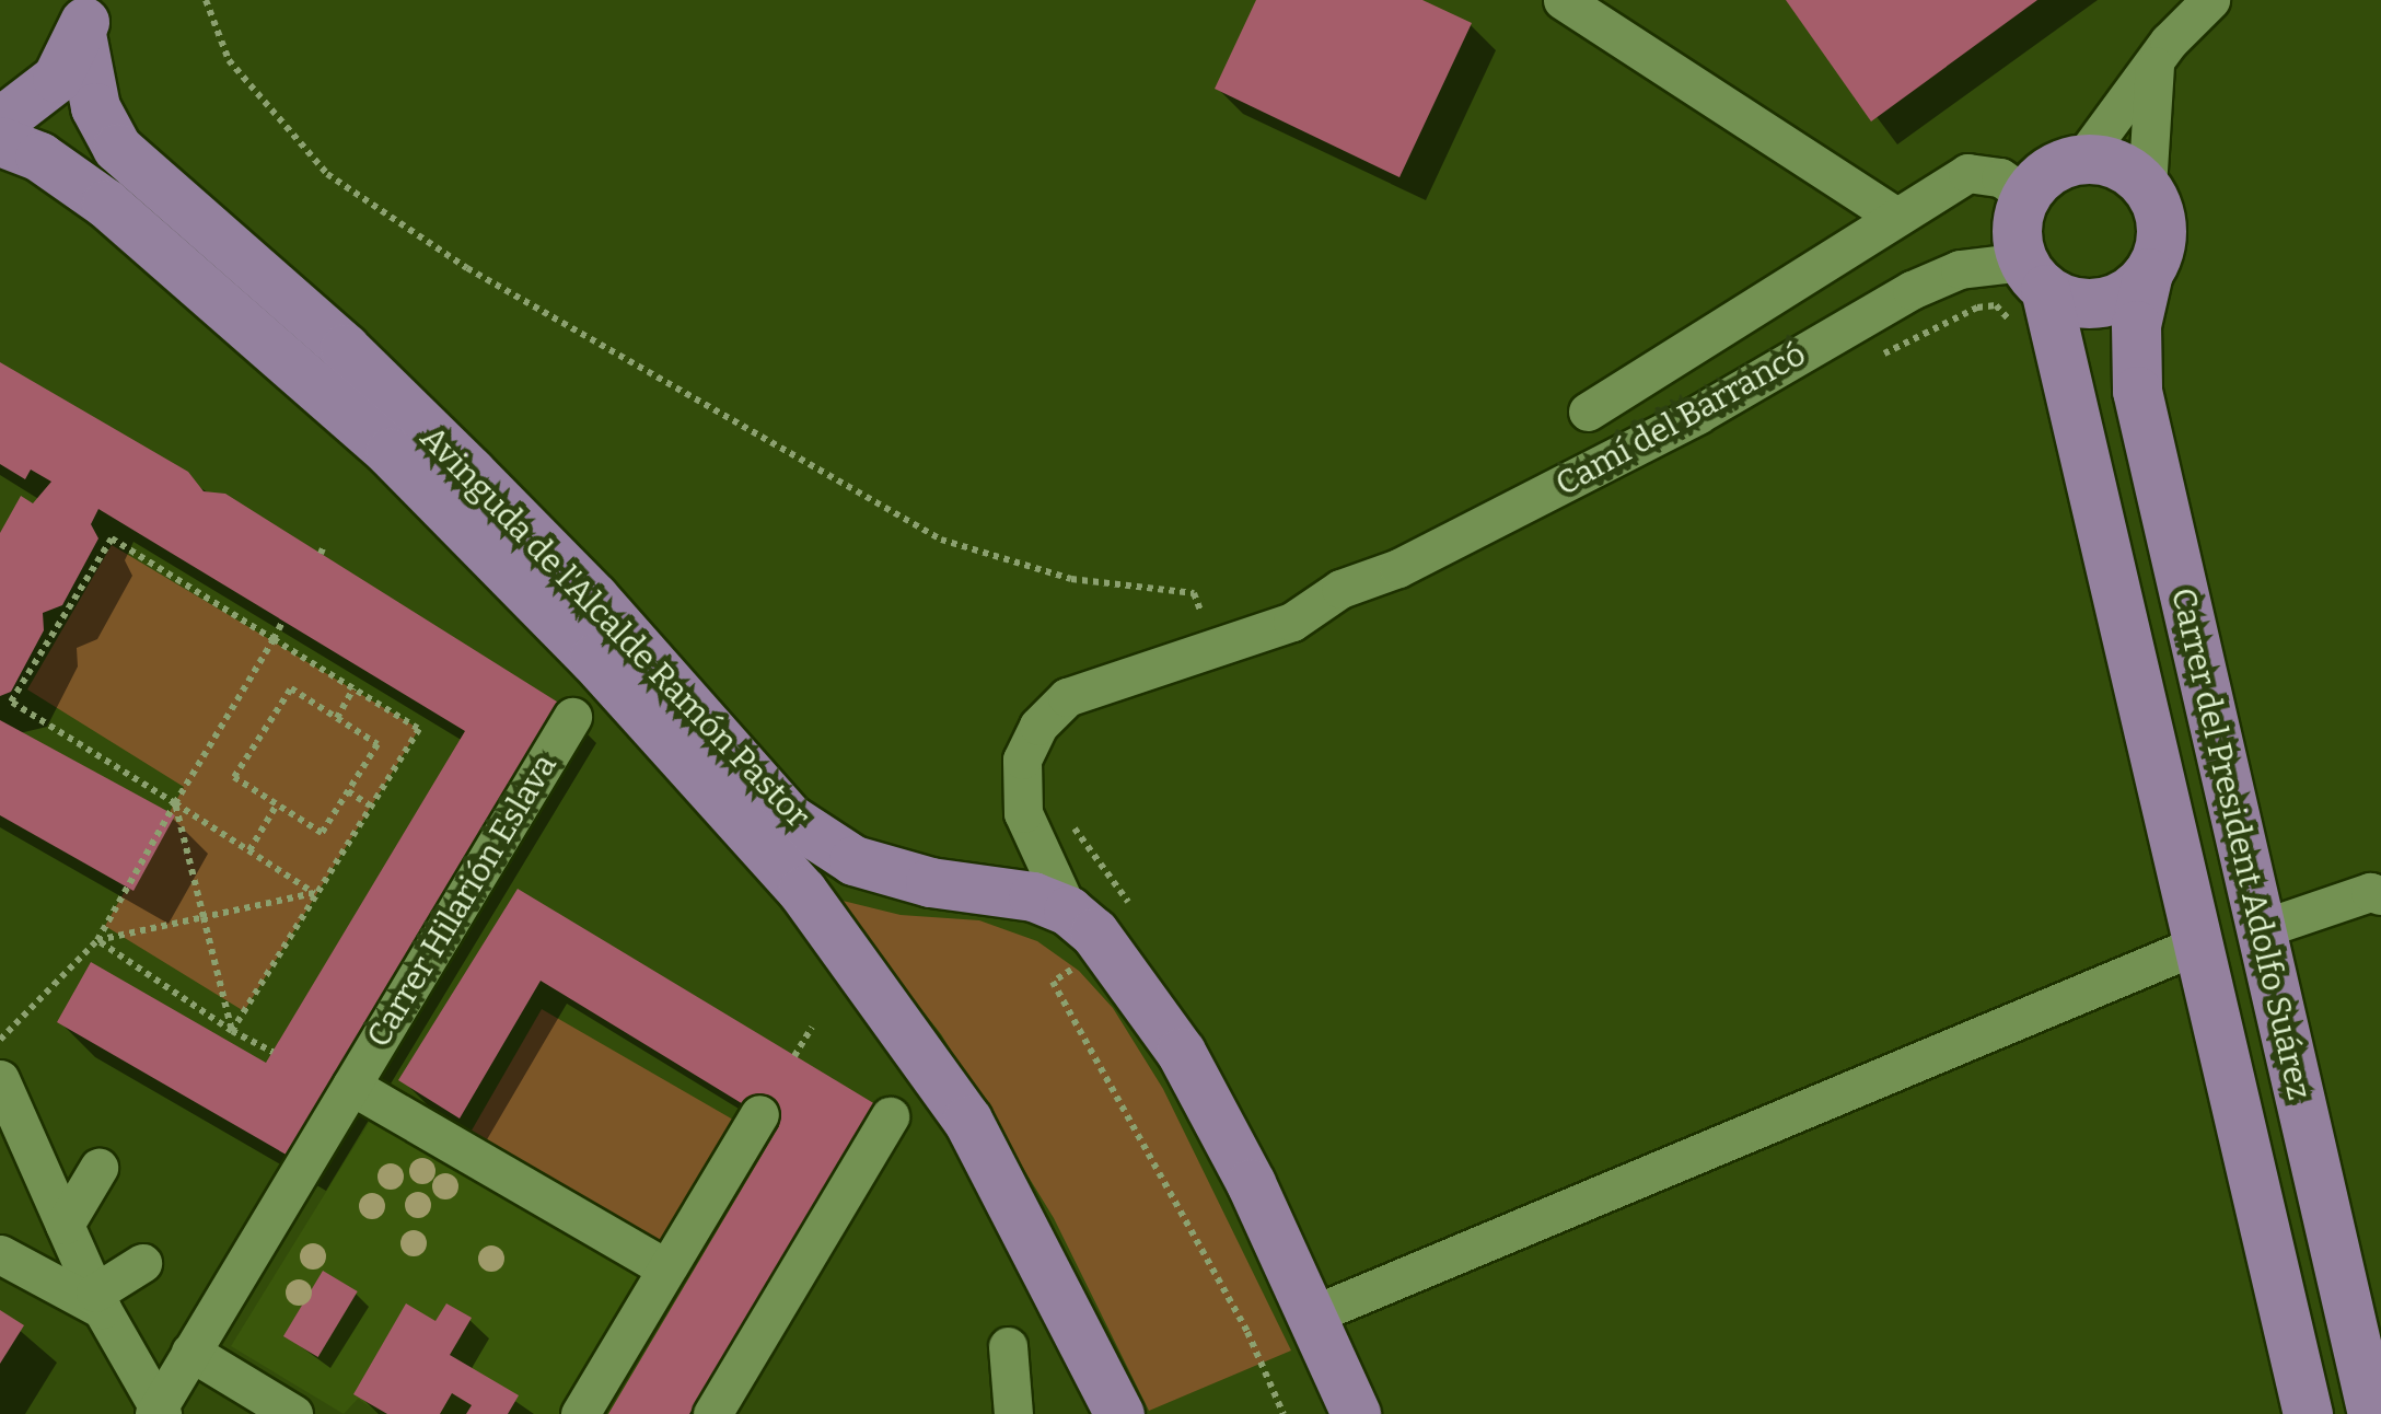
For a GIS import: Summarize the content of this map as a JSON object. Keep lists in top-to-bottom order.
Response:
{
  "streets": {
    "main road": ["Avinguda de l'Alcalde Ramón Pastor", "Carrer del President Adolfo Suárez"],
    "street": ["Camí del Barrancó", "Carrer Hilarión Eslava"]
  },
  "crossings": [
    ["Camí del Barrancó", "Avinguda de l'Alcalde Ramón Pastor"],
    ["Camí del Barrancó", "Carrer del President Adolfo Suárez"]
  ]
}
